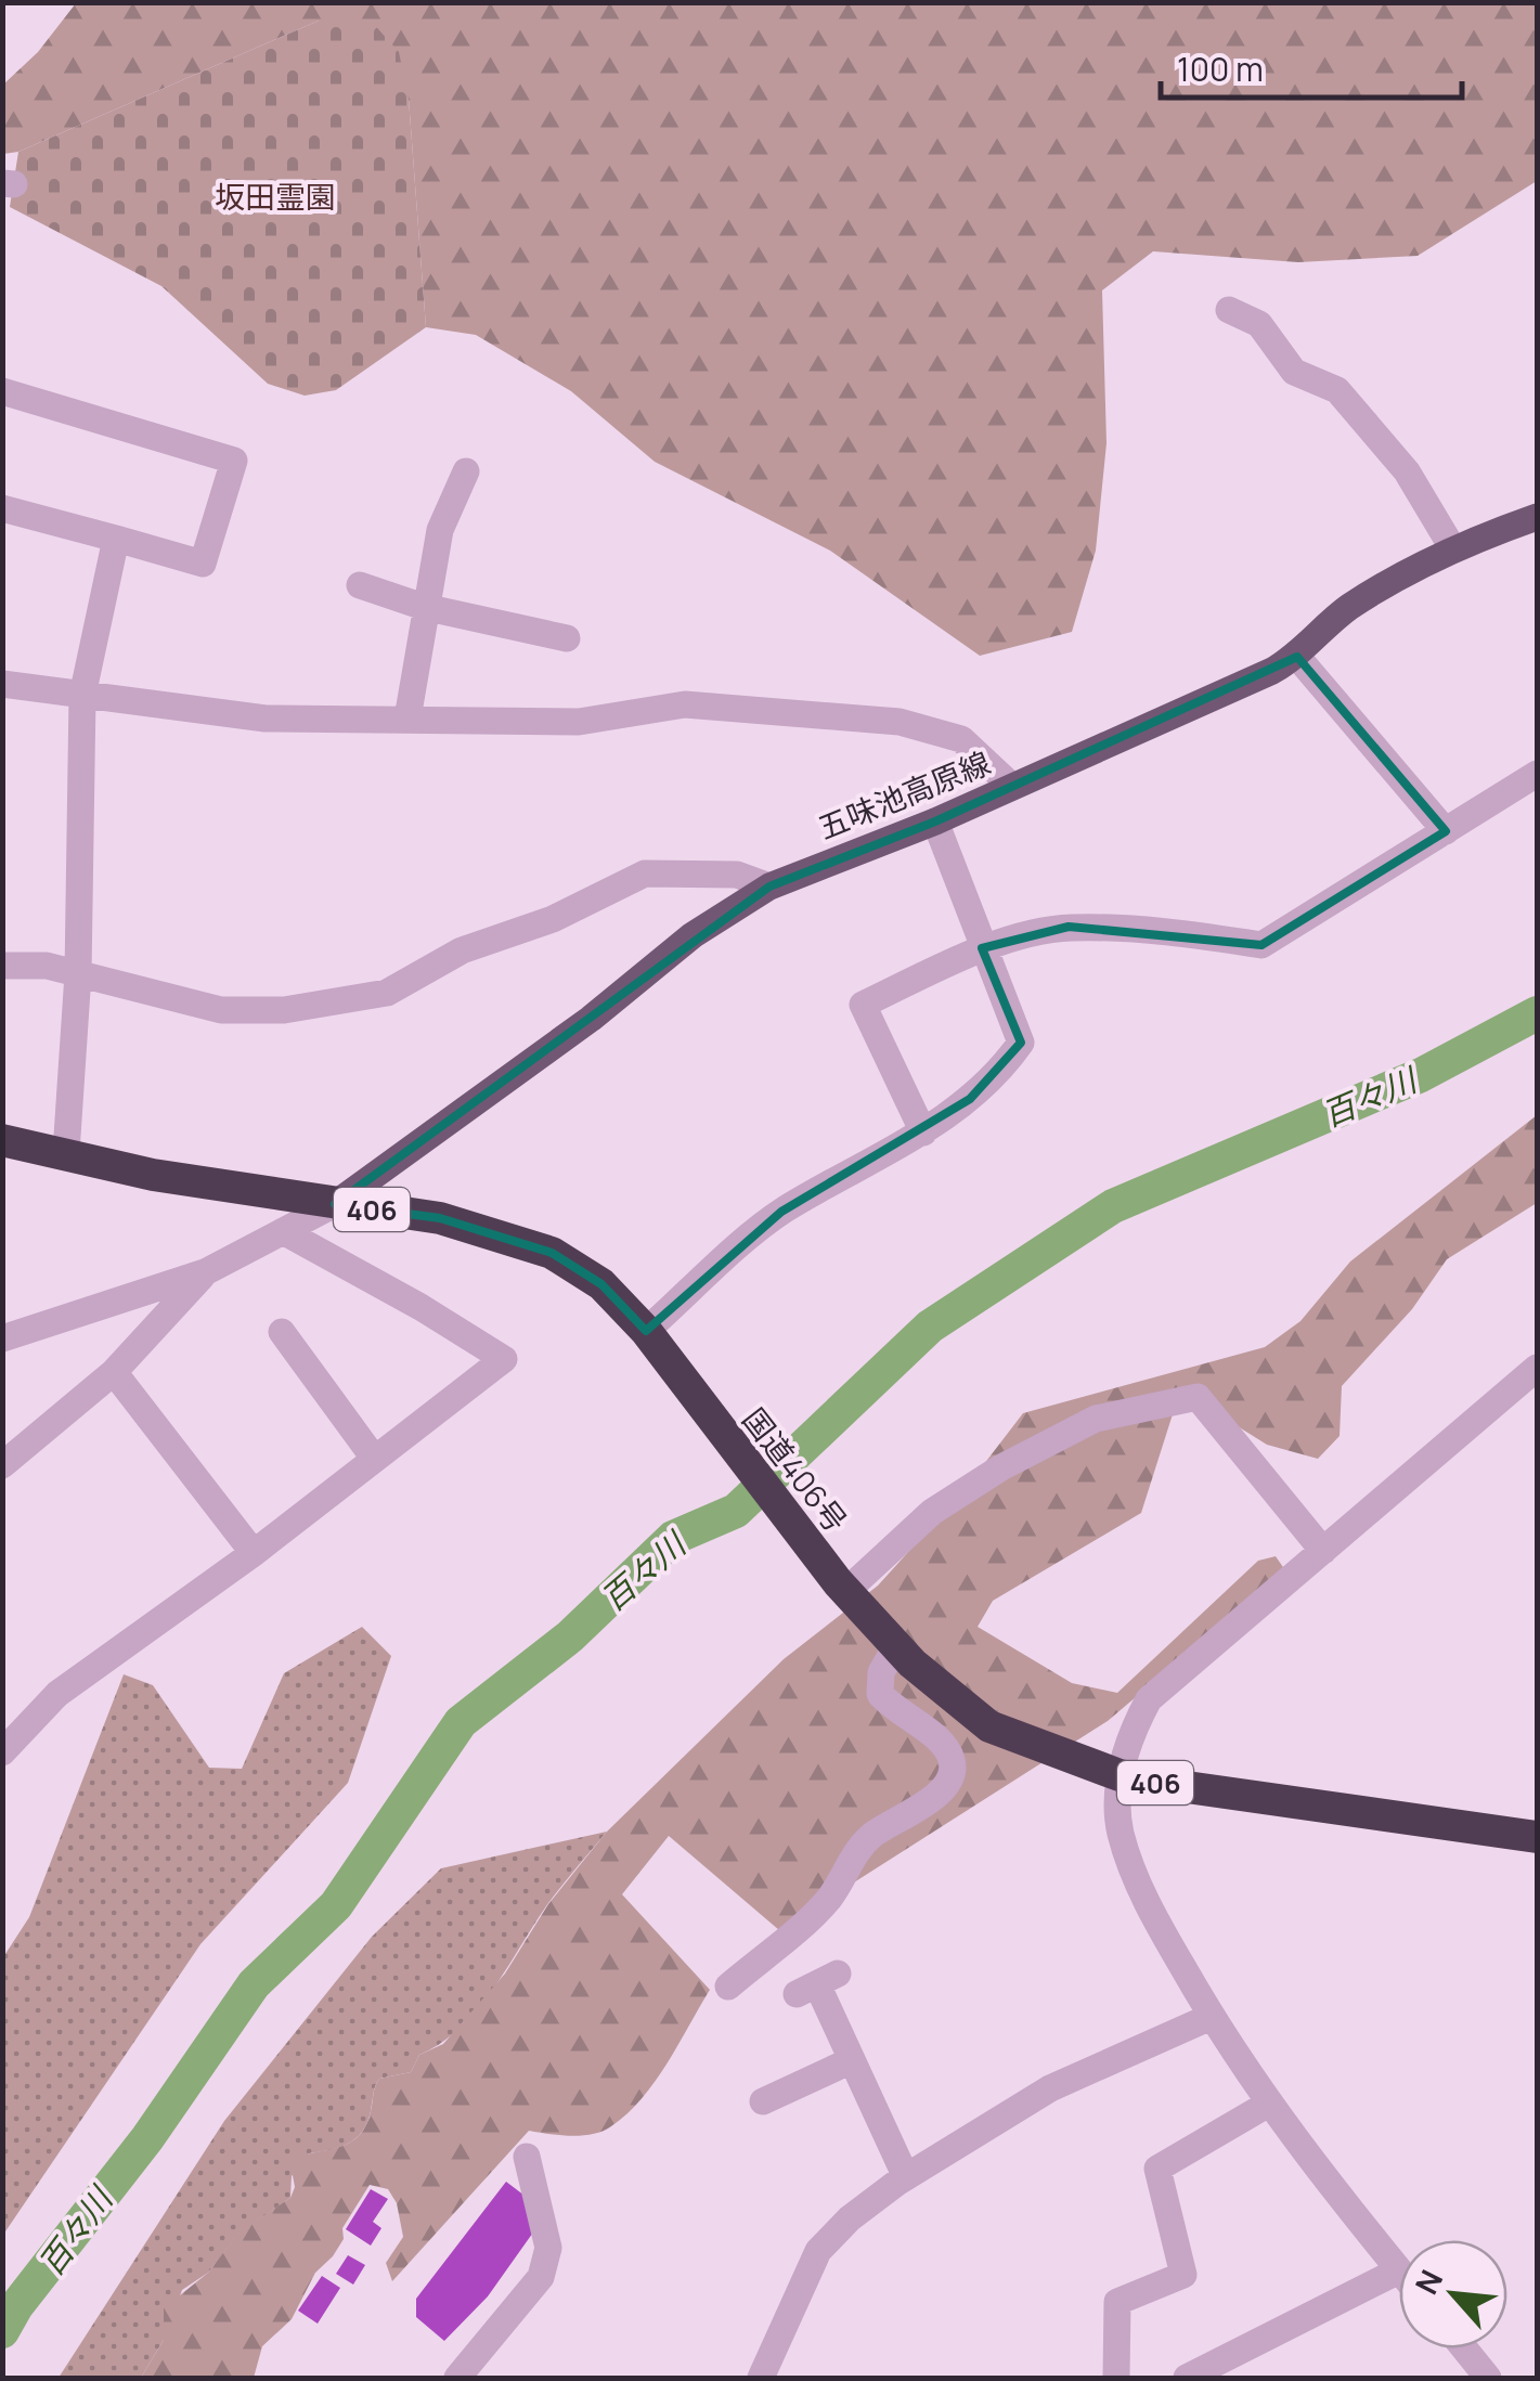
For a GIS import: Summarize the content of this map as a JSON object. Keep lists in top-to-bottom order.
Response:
{
  "streets": {
    "highway": ["406", "国道406号"],
    "main road": ["五味池高原線"]
  },
  "crossings": [
    ["五味池高原線", "国道406号"]
  ],
  "water": ["百々川"],
  "parks": ["坂田霊園"],
  "scale_bar": "100 m",
  "north": "top left"
}
